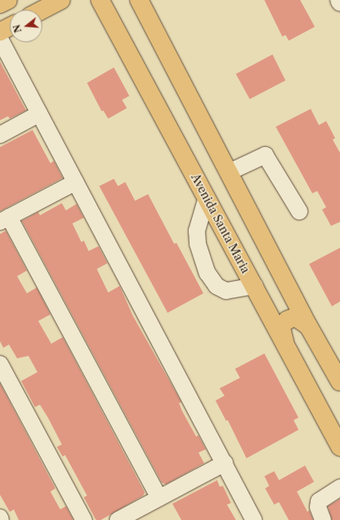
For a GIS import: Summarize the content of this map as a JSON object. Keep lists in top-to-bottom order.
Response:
{
  "streets": {
    "main road": ["Avenida Santa Maria"]
  },
  "north": "left"
}
